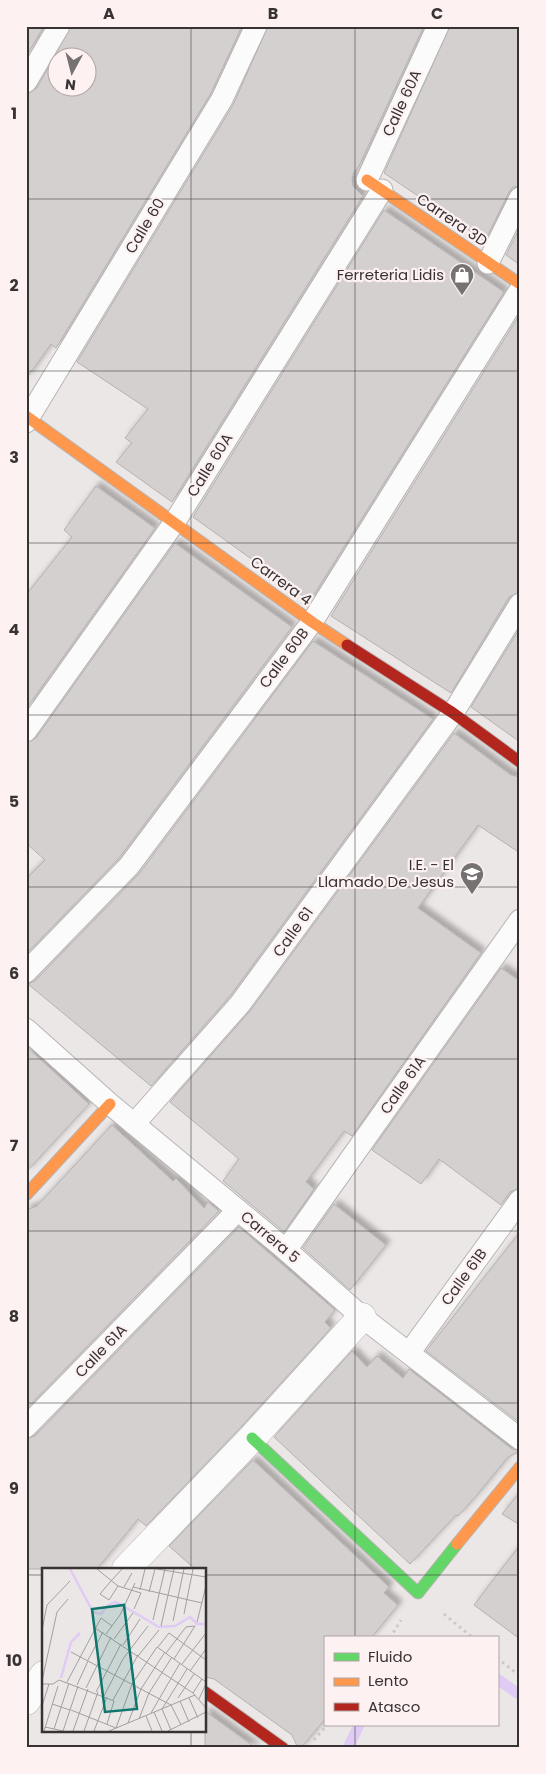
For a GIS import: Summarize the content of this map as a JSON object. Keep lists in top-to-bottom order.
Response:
{
  "streets": {
    "street": ["Carrera 3D", "Carrera 4"],
    "lane": [
      "Calle 60A",
      "Calle 60",
      "Calle 60B",
      "Calle 61",
      "Calle 61A",
      "Carrera 5",
      "Calle 61B"
    ]
  },
  "crossings": [
    ["Calle 60A", "Carrera 3D"],
    ["Calle 60A", "Carrera 4"],
    ["Calle 60", "Carrera 4"],
    ["Carrera 4", "Calle 60B"],
    ["Carrera 4", "Calle 61"],
    ["Calle 61", "Carrera 5"],
    ["Calle 61A", "Carrera 5"],
    ["Carrera 5", "Calle 61B"]
  ],
  "places": {
    "shop": ["Ferreteria Lidis"],
    "school or university": ["I.E. - El Llamado De Jesus"]
  },
  "legend": ["Fluido", "Lento", "Atasco"],
  "north": "bottom",
  "grid": {
    "columns": ["A", "B", "C"],
    "rows": [
      "1",
      "2",
      "3",
      "4",
      "5",
      "6",
      "7",
      "8",
      "9",
      "10"
    ]
  }
}
